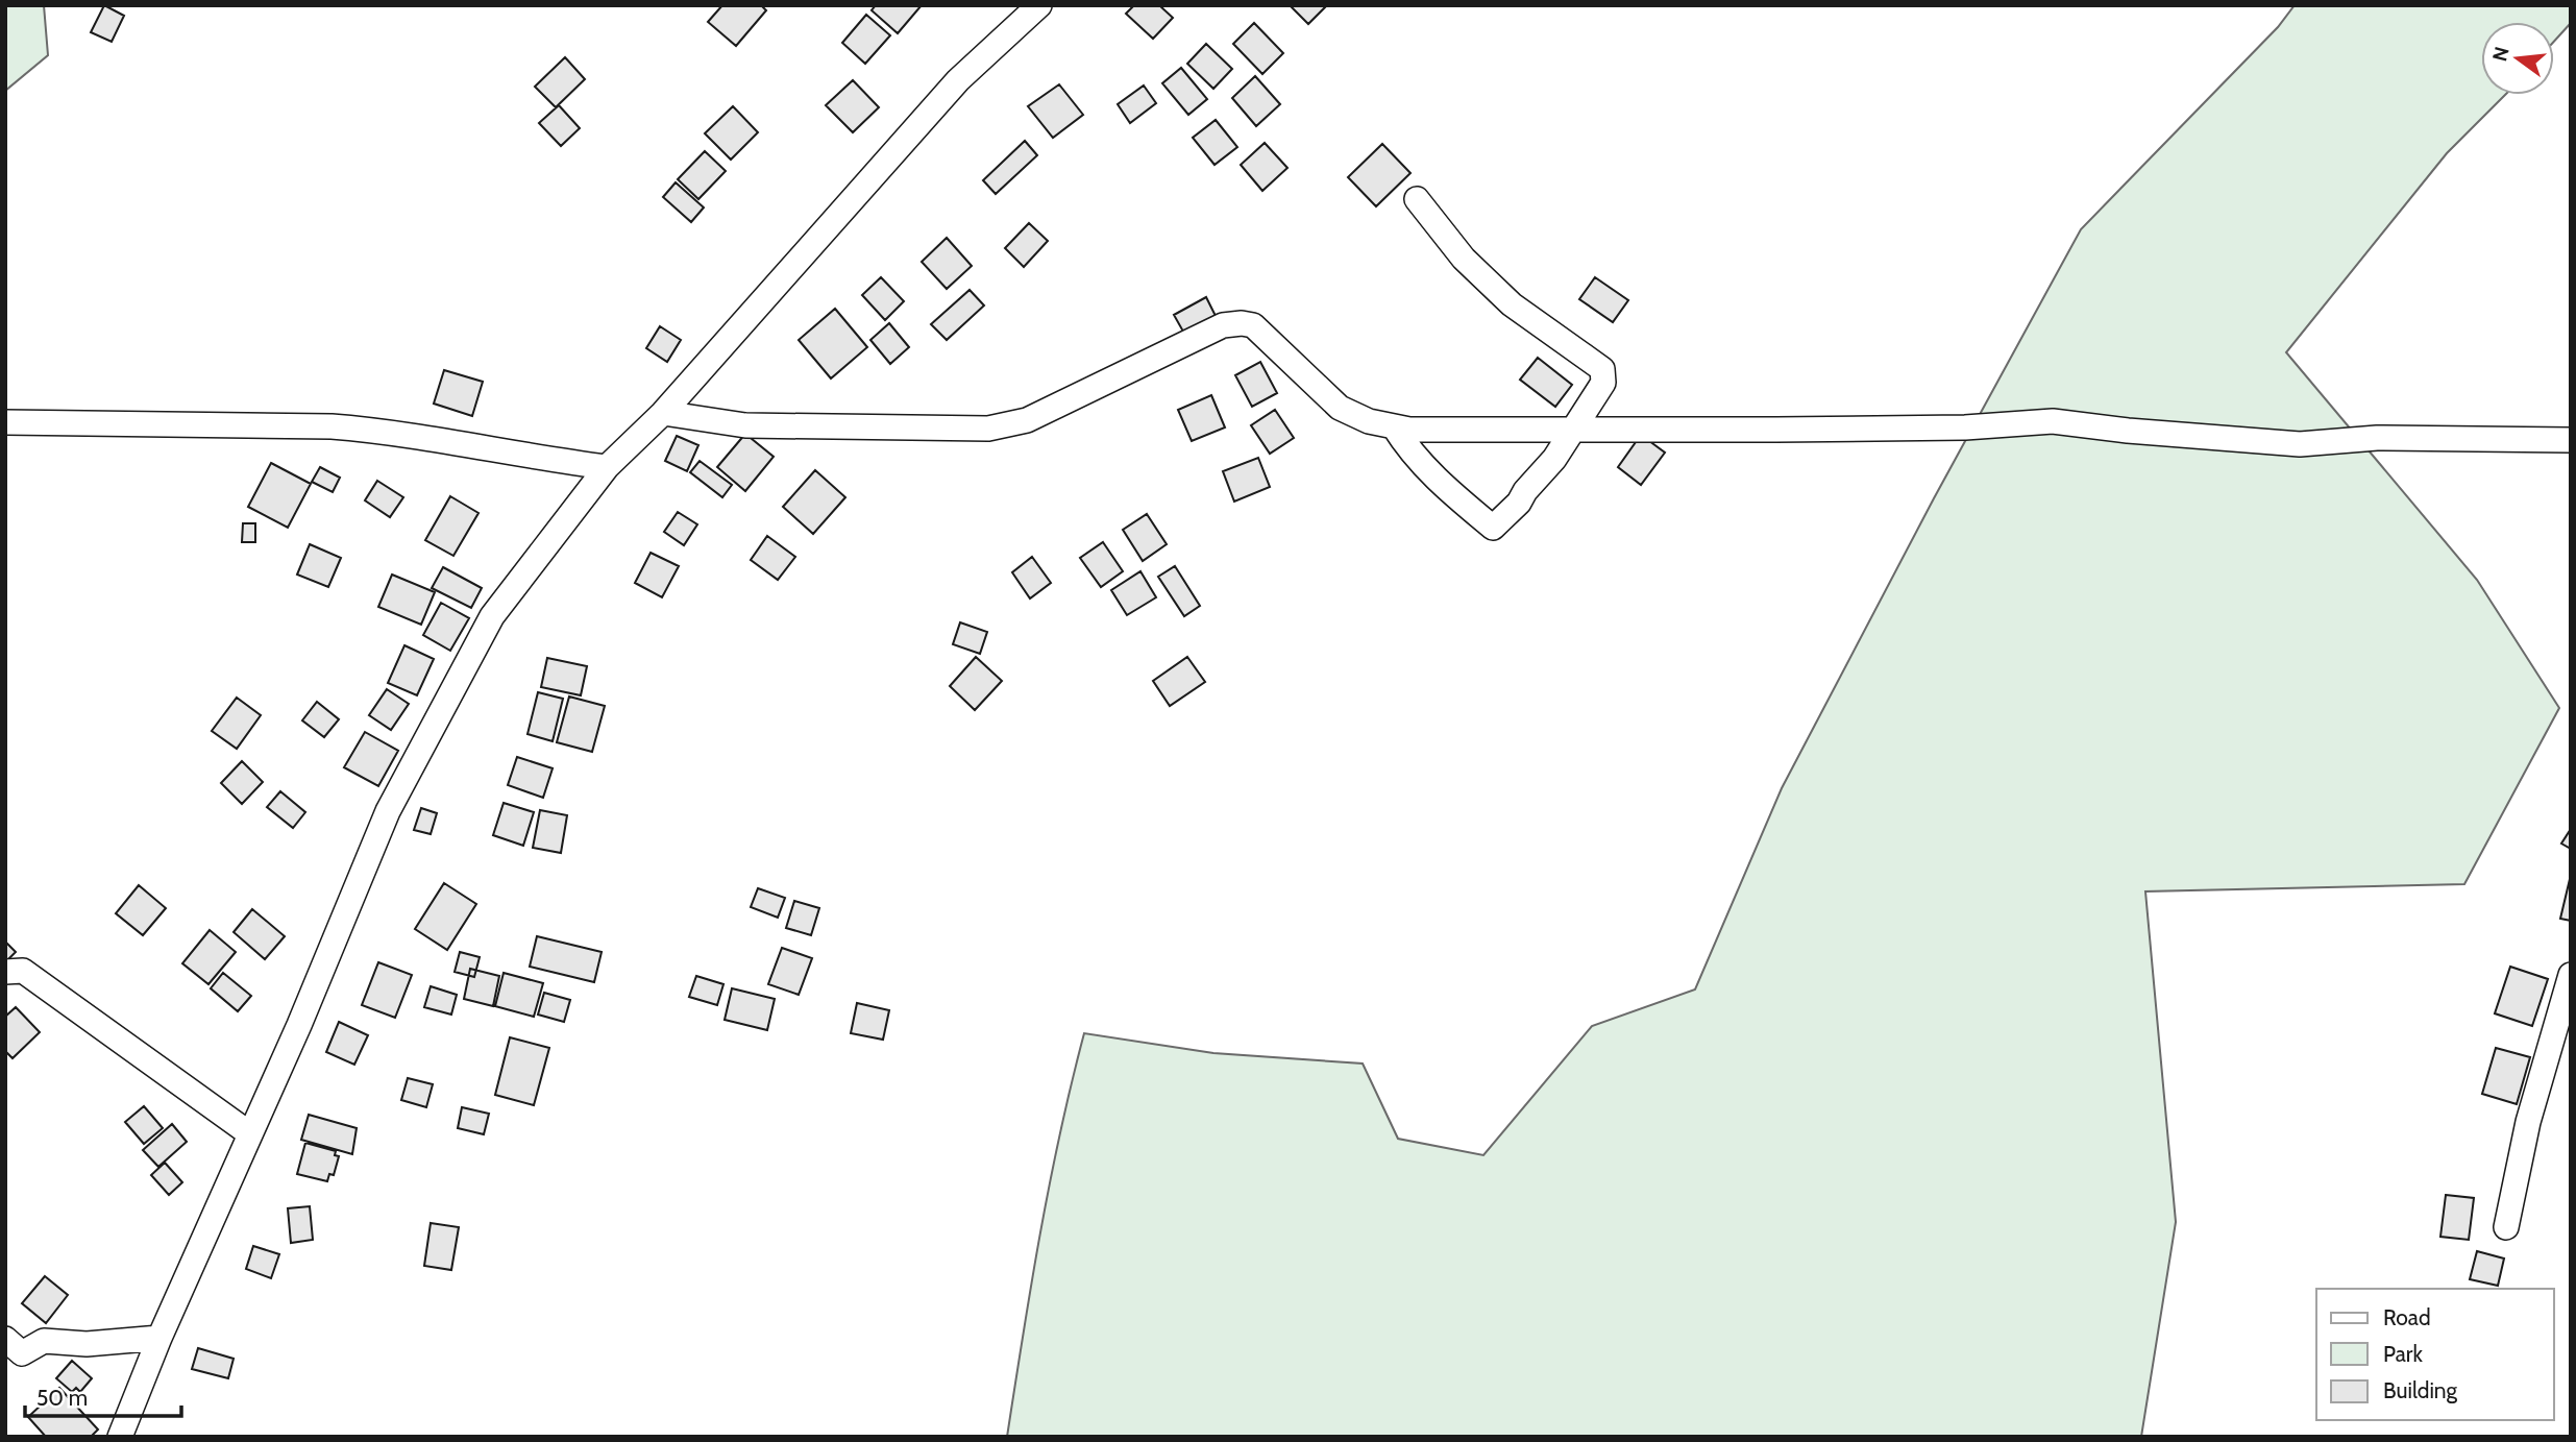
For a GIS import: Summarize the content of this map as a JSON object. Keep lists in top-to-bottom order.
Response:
{
  "legend": ["Road", "Park", "Building"],
  "scale_bar": "50 m",
  "north": "left"
}
